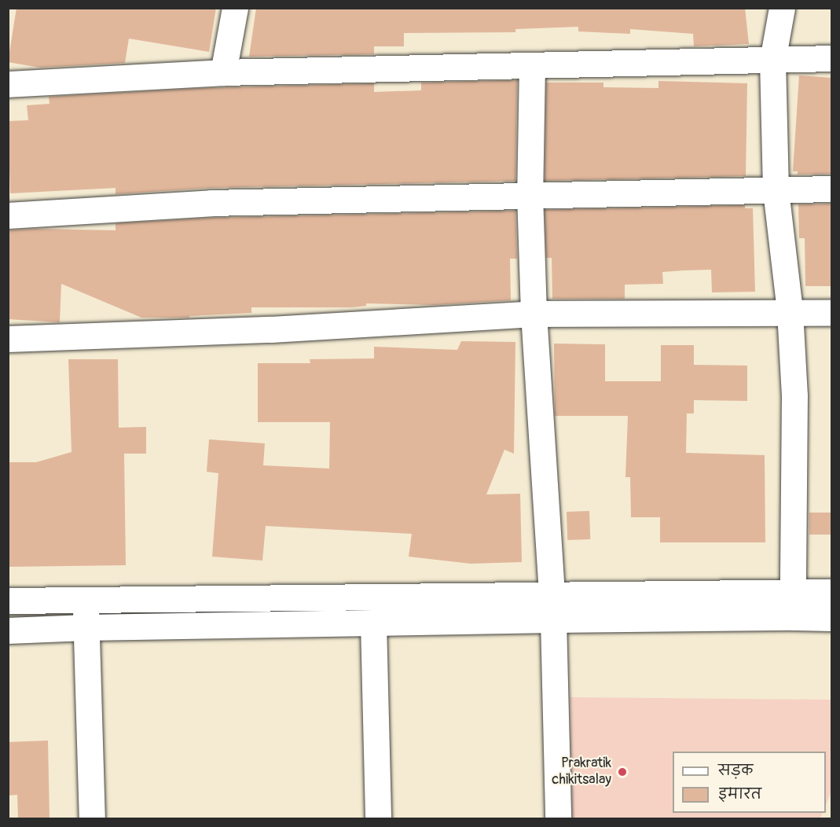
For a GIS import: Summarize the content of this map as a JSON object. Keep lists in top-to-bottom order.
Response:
{
  "places": ["Prakratik chikitsalay"],
  "legend": ["सड़क", "इमारत"]
}
